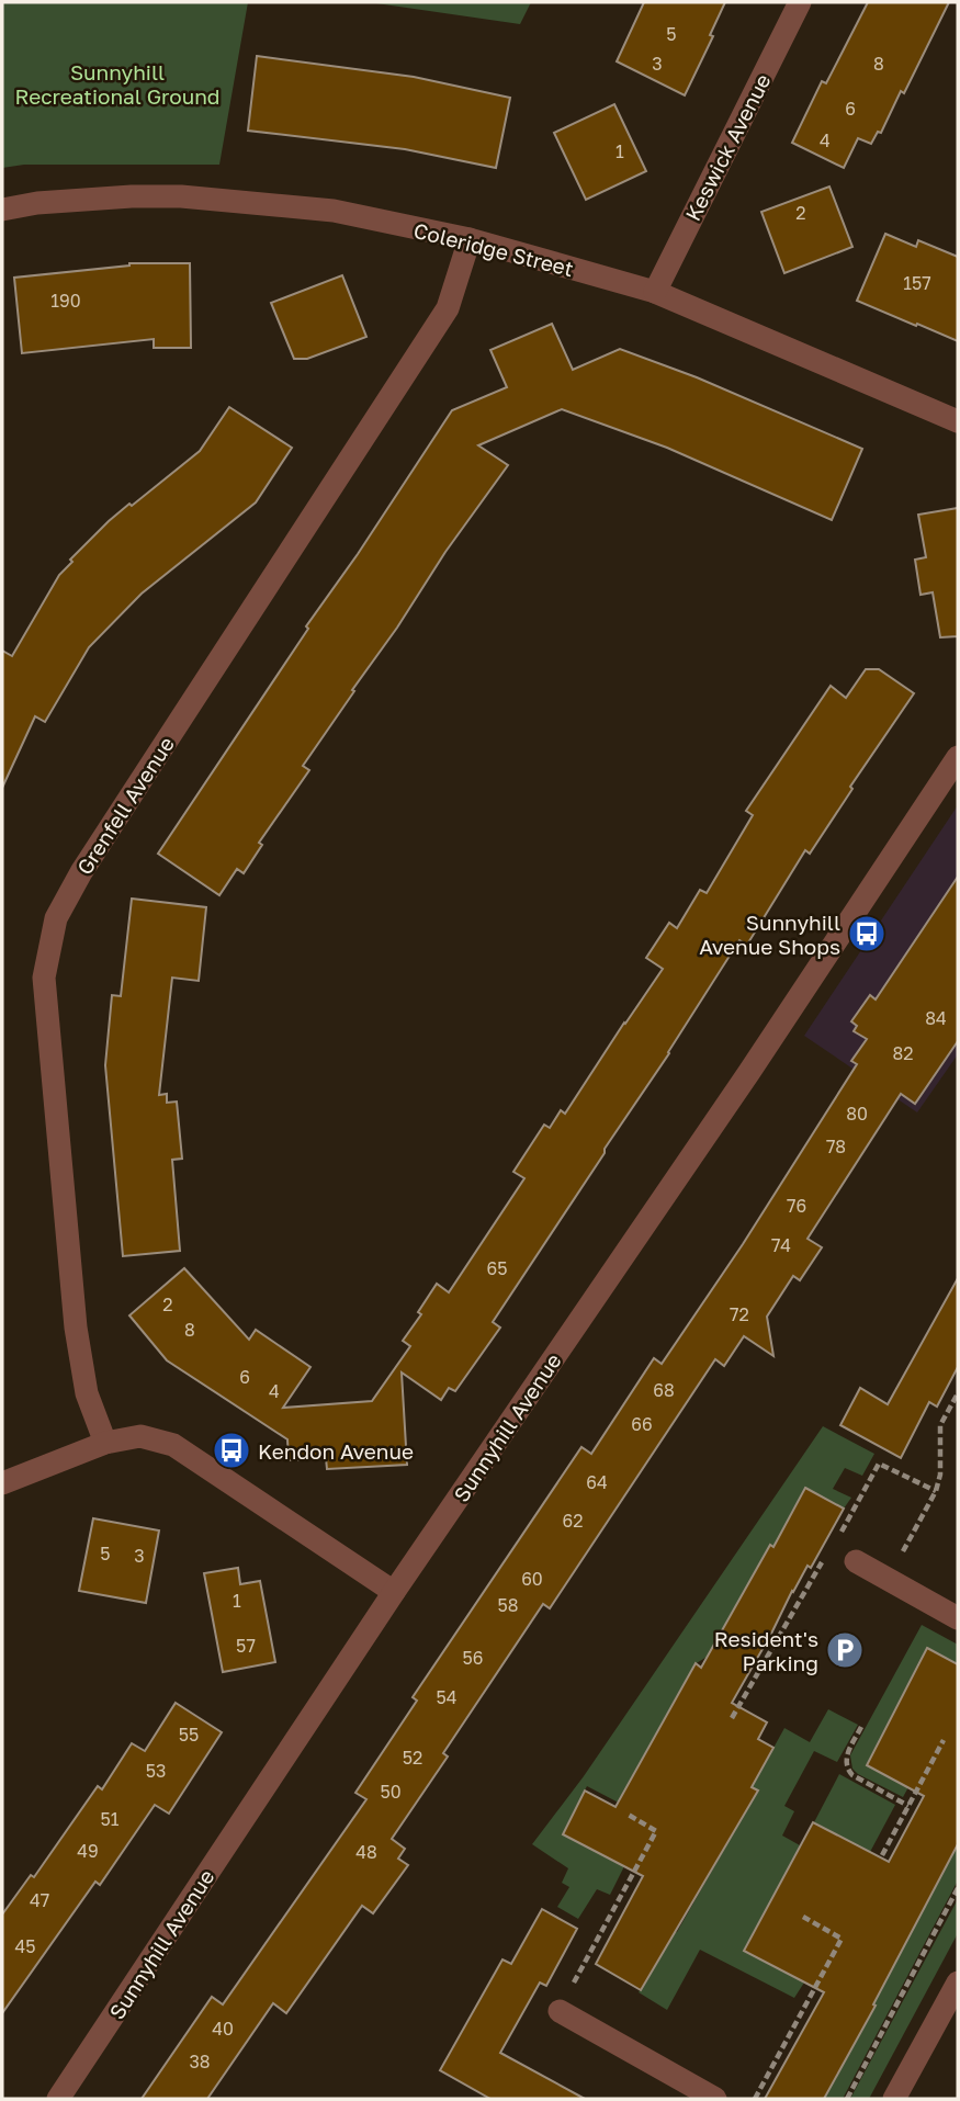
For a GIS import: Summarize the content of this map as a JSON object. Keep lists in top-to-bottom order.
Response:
{
  "streets": {
    "street": [
      "Keswick Avenue",
      "Coleridge Street",
      "Grenfell Avenue",
      "Sunnyhill Avenue"
    ]
  },
  "crossings": [
    ["Keswick Avenue", "Coleridge Street"],
    ["Coleridge Street", "Grenfell Avenue"]
  ],
  "parks": ["Sunnyhill Recreational Ground"],
  "places": {
    "bus stop": ["Sunnyhill Avenue Shops", "Kendon Avenue"],
    "parking": ["Resident's Parking"]
  },
  "house_numbers": [
    "5",
    "3",
    "8",
    "6",
    "4",
    "1",
    "2",
    "157",
    "190",
    "84",
    "82",
    "80",
    "78",
    "76",
    "74",
    "65",
    "2",
    "72",
    "8",
    "6",
    "68",
    "4",
    "66",
    "64",
    "62",
    "5",
    "3",
    "60",
    "1",
    "58",
    "57",
    "56",
    "54",
    "55",
    "52",
    "53",
    "50",
    "51",
    "49",
    "48",
    "47",
    "45",
    "40",
    "38"
  ]
}
